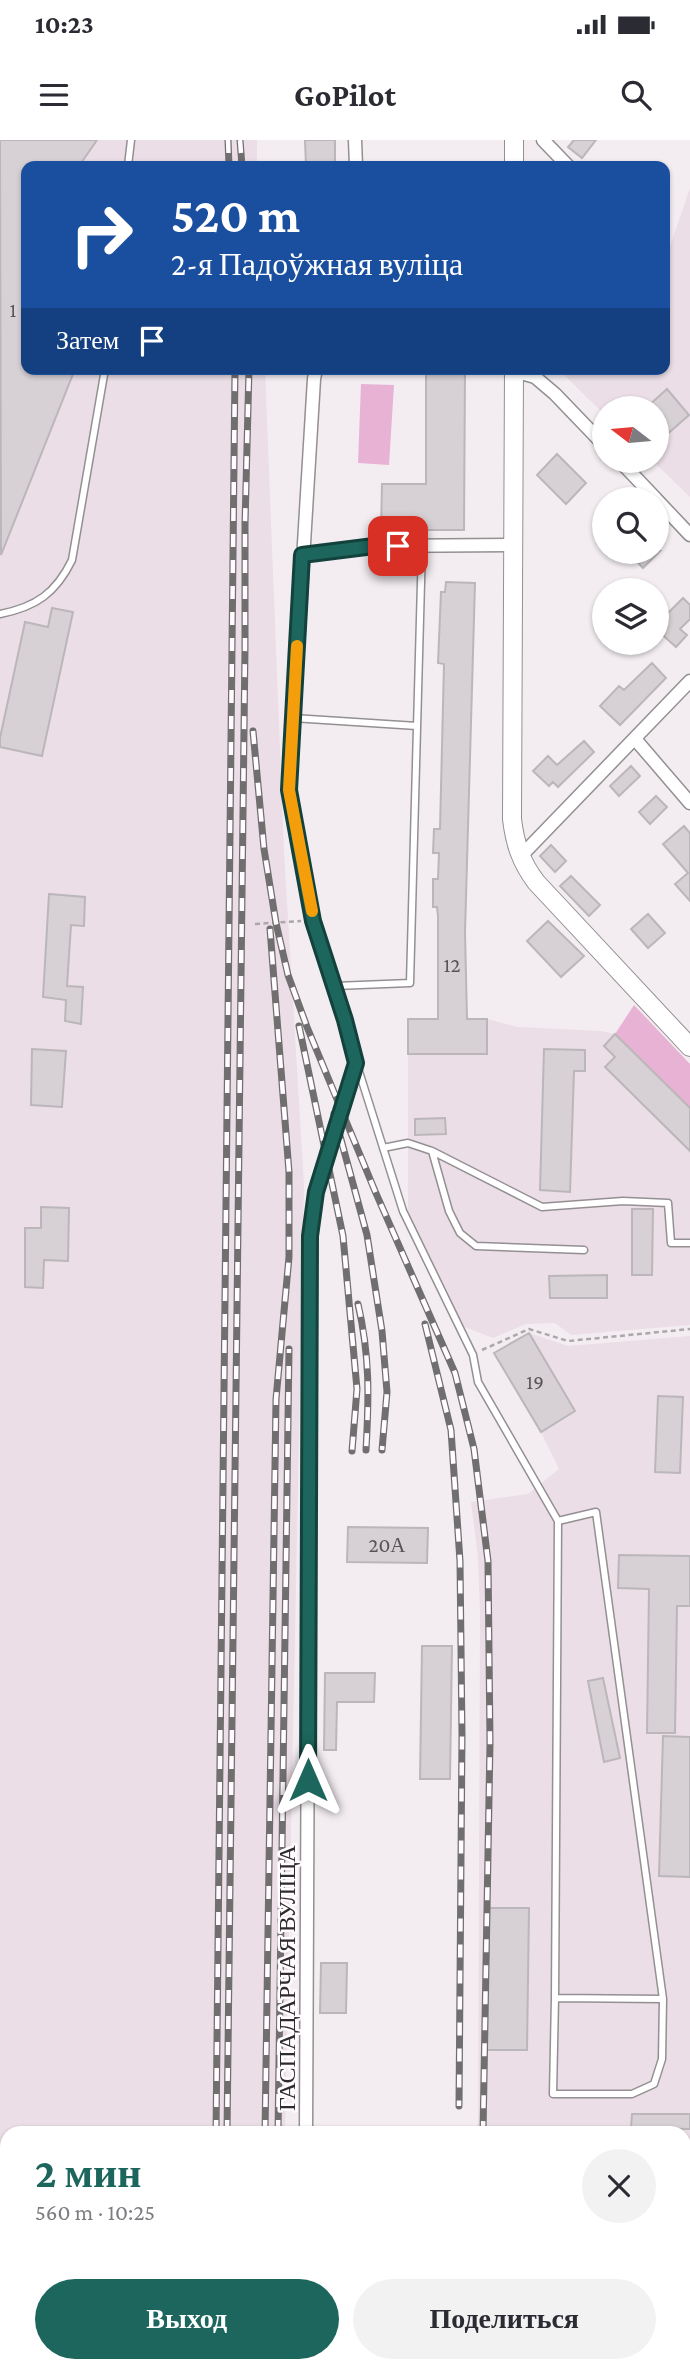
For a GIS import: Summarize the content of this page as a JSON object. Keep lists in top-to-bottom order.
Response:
{
  "streets": {
    "street": ["ГАСПАДАРЧАЯ ВУЛІЦА"]
  },
  "house_numbers": [
    "1",
    "12",
    "19",
    "20А"
  ],
  "north": "left",
  "page": {
    "status": "10:23",
    "header": "GoPilot",
    "turn": ["520 m", "2-я Падоўжная вуліца"],
    "then": "Затем",
    "heading": ["2 мин", "560 m · 10:25"],
    "buttons": ["Выход", "Поделиться"]
  }
}
